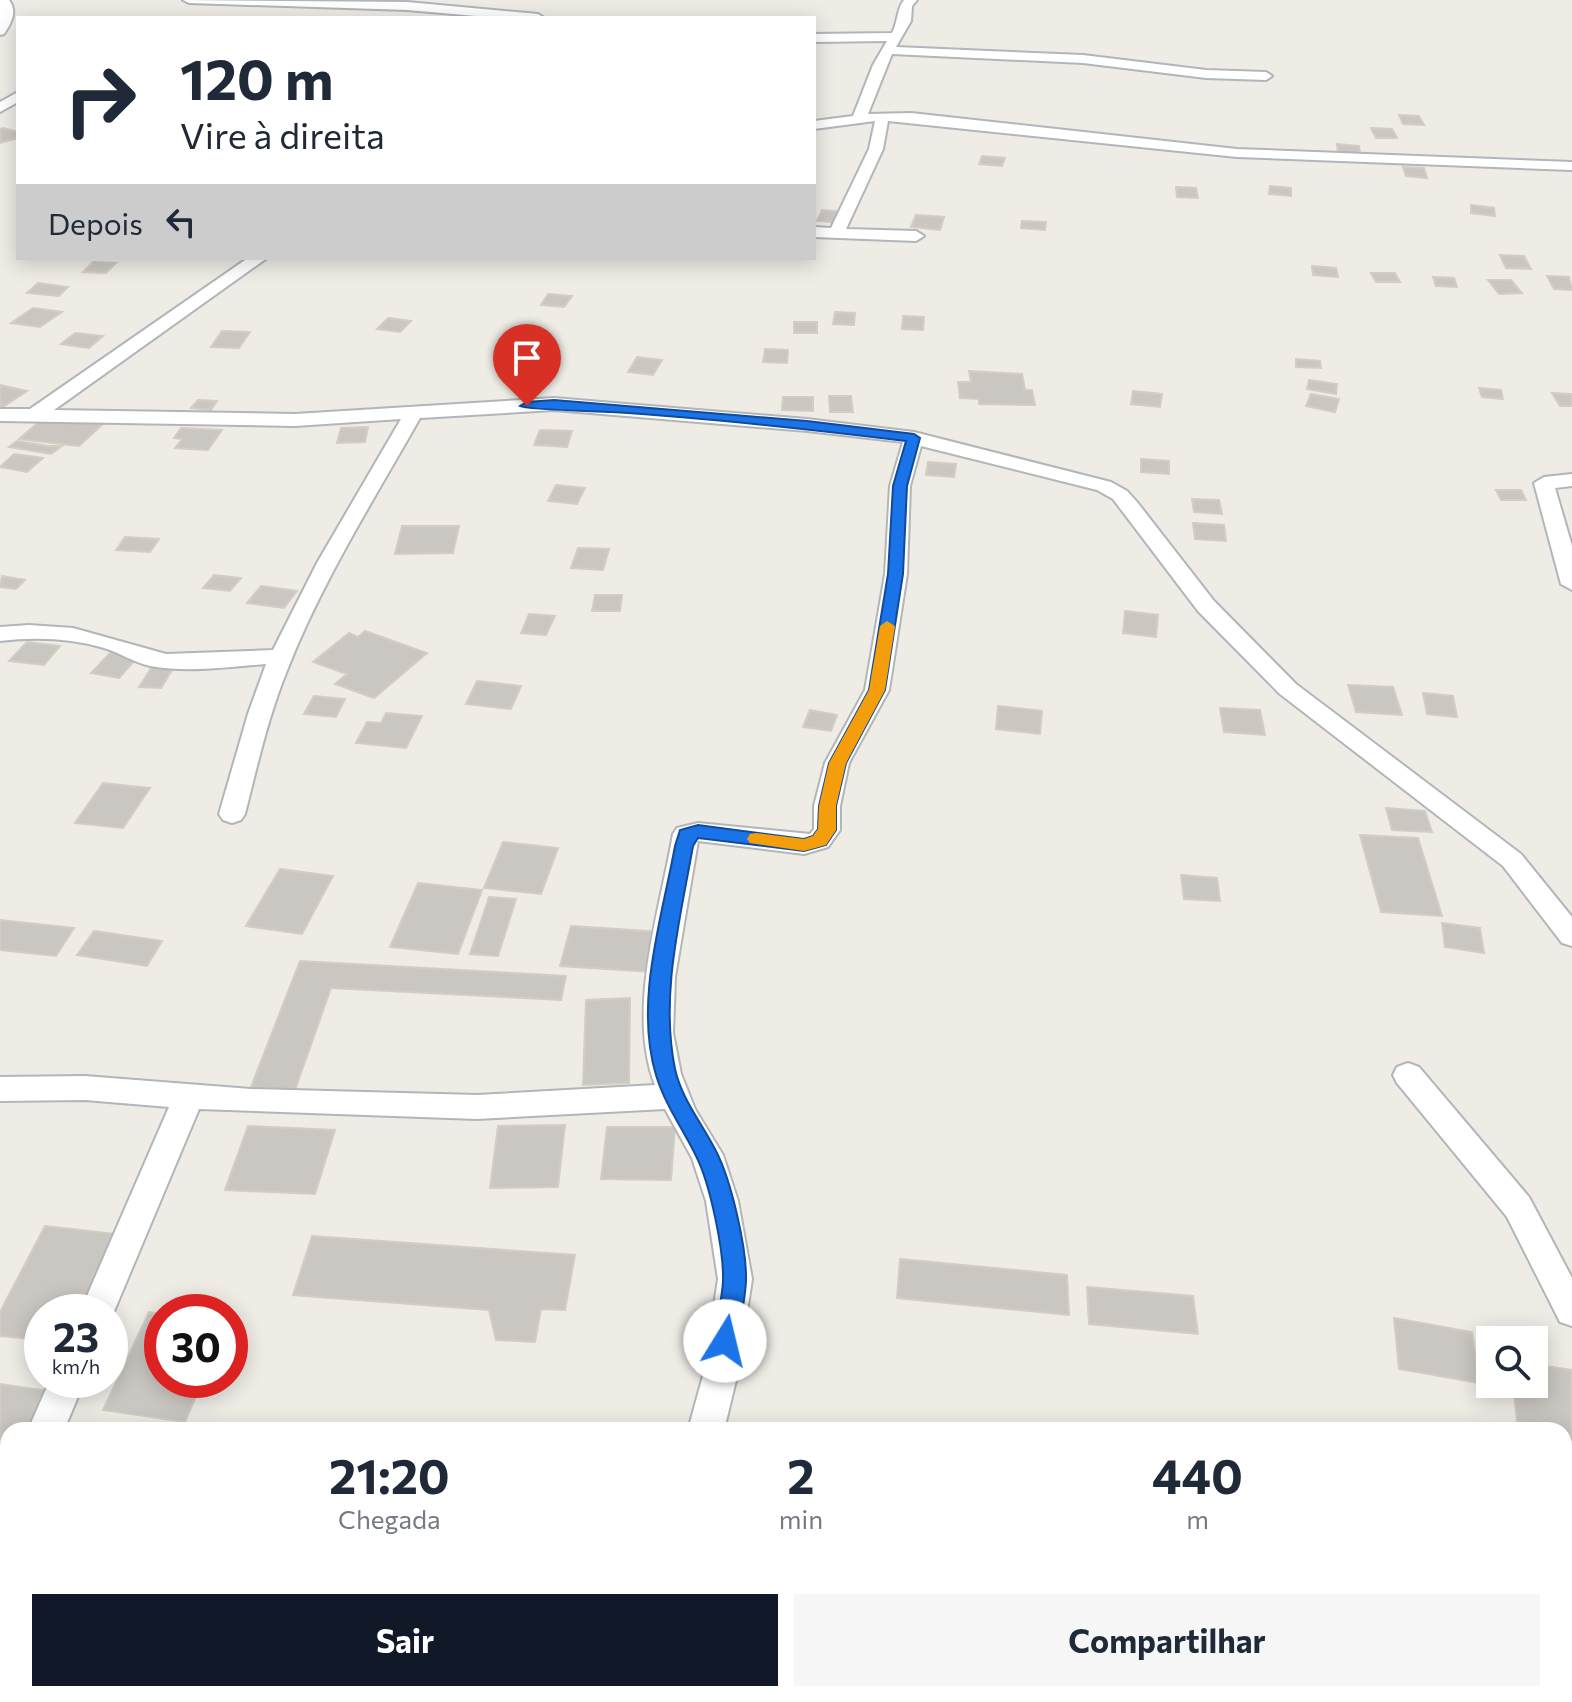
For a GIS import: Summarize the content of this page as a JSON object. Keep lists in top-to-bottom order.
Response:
{
  "page": {
    "turn": ["120 m", "Vire à direita"],
    "then": "Depois",
    "speed": "23 km/h",
    "limit": "30",
    "eta": [
      "21:20",
      "Chegada",
      "2",
      "min",
      "440",
      "m"
    ],
    "buttons": ["Sair", "Compartilhar"]
  }
}
